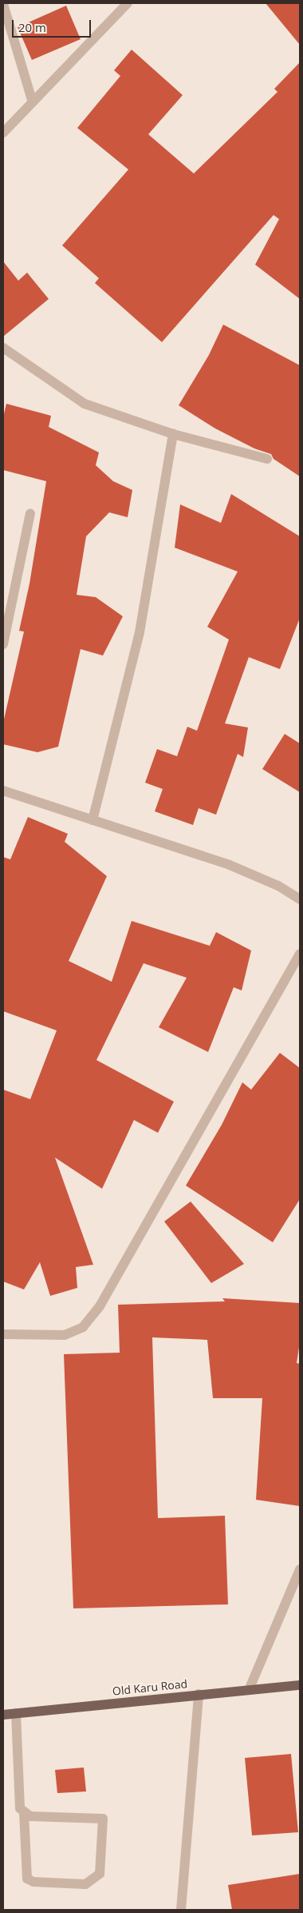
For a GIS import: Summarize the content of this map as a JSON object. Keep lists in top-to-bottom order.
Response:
{
  "streets": {
    "main road": ["Old Karu Road"]
  },
  "scale_bar": "20 m"
}
